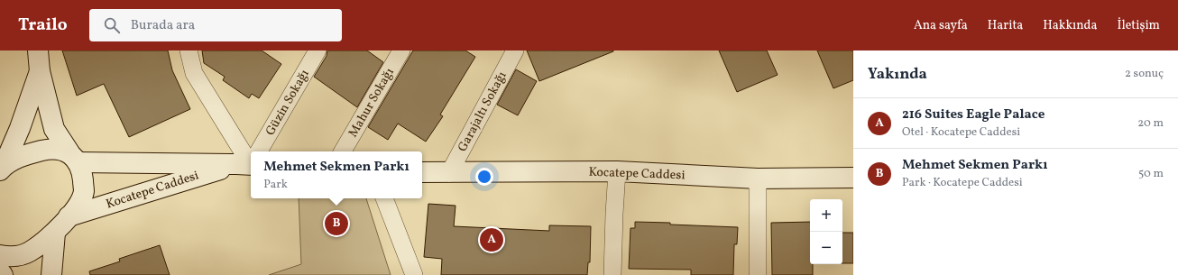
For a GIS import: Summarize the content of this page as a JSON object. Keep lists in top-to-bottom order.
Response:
{
  "streets": {
    "street": [
      "Güzin Sokağı",
      "Mahur Sokağı",
      "Garajaltı Sokağı",
      "Kocatepe Caddesi"
    ]
  },
  "crossings": [
    ["Garajaltı Sokağı", "Kocatepe Caddesi"]
  ],
  "page": {
    "header": "Trailo",
    "search": "Burada ara",
    "nav": [
      "Ana sayfa",
      "Harita",
      "Hakkında",
      "İletişim"
    ],
    "heading": ["Yakında", "2 sonuç"],
    "list": [
      {
        "mark": "A",
        "name": "216 Suites Eagle Palace",
        "note": "Otel · Kocatepe Caddesi",
        "value": "20 m"
      },
      {
        "mark": "B",
        "name": "Mehmet Sekmen Parkı",
        "note": "Park · Kocatepe Caddesi",
        "value": "50 m"
      }
    ],
    "popup": ["Mehmet Sekmen Parkı", "Park"],
    "map_buttons": ["+", "−"],
    "pins": ["B", "A"]
  }
}
